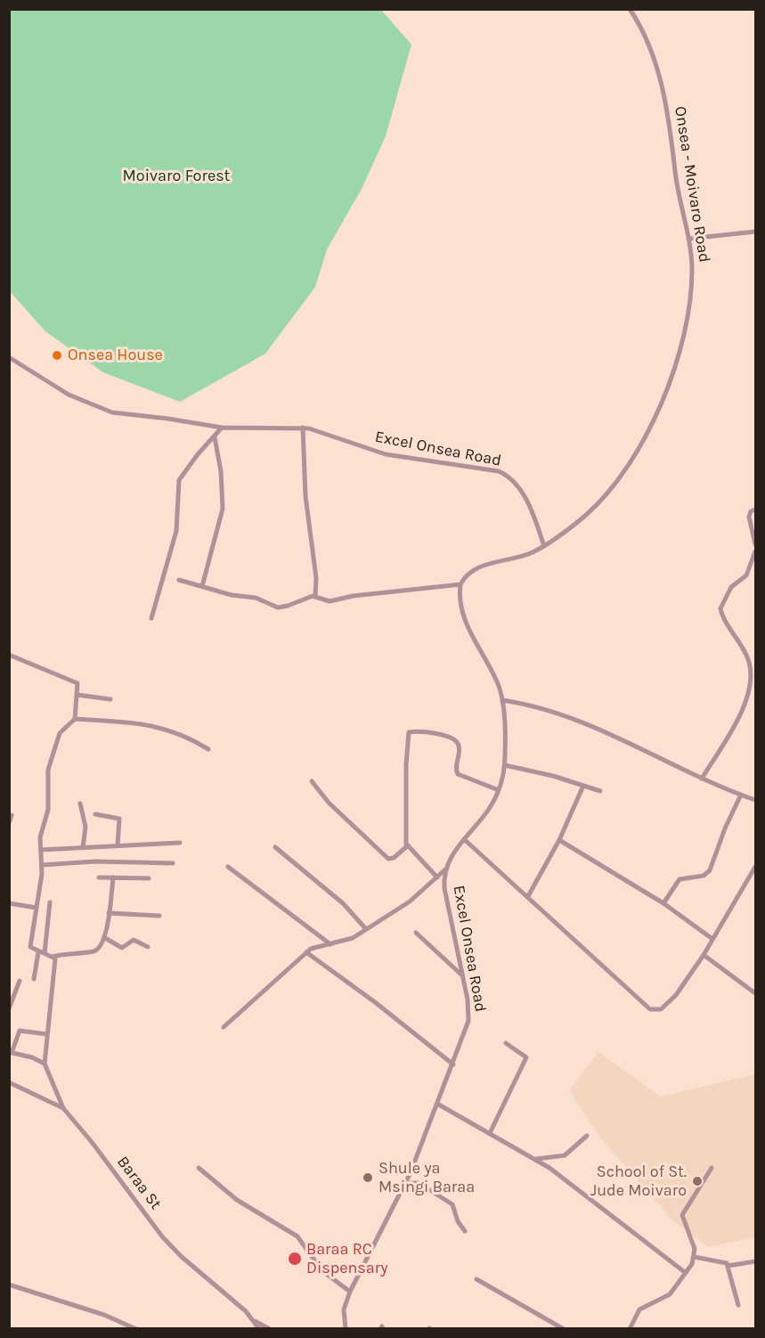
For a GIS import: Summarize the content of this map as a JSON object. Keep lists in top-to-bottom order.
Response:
{
  "streets": {
    "street": ["Onsea - Moivaro Road", "Excel Onsea Road", "Baraa St"]
  },
  "crossings": [
    ["Onsea - Moivaro Road", "Excel Onsea Road"]
  ],
  "parks": ["Moivaro Forest"],
  "places": [
    "Onsea House",
    "Shule ya Msingi Baraa",
    "School of St. Jude Moivaro",
    "Baraa RC Dispensary"
  ]
}
